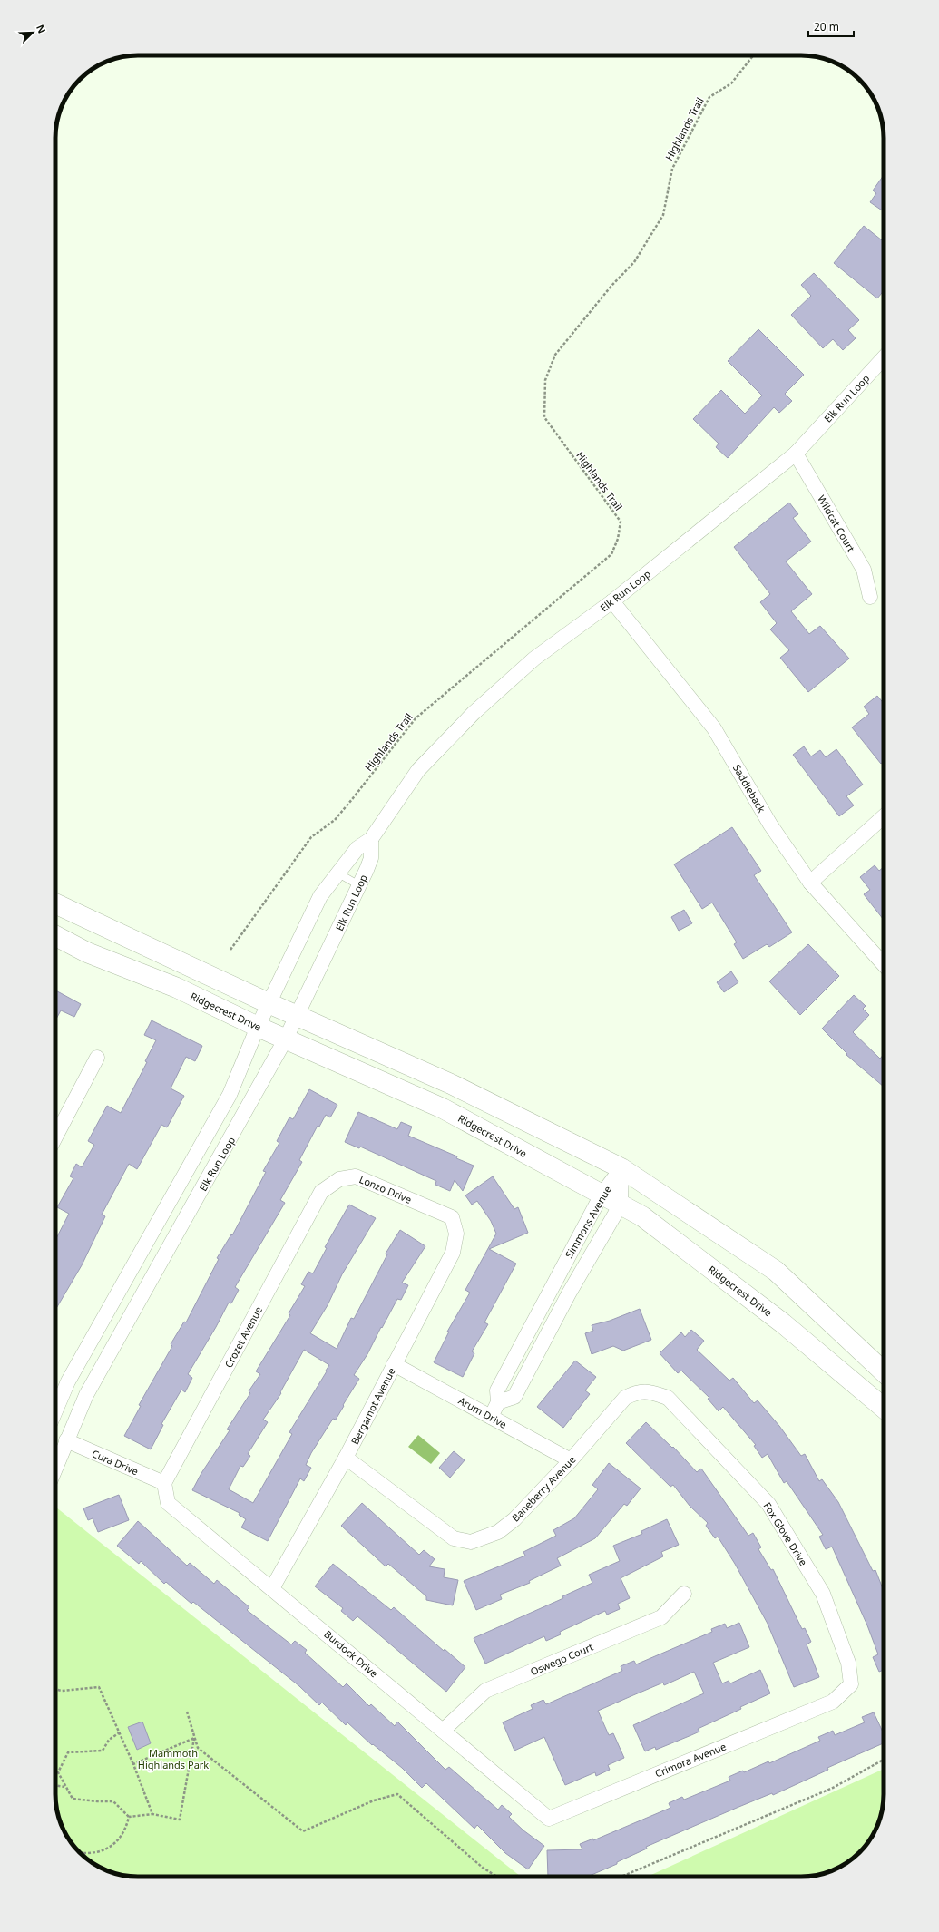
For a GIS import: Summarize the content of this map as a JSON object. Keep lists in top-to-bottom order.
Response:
{
  "streets": {
    "street": [
      "Elk Run Loop",
      "Wildcat Court",
      "Saddleback",
      "Ridgecrest Drive",
      "Lonzo Drive",
      "Simmons Avenue",
      "Crozet Avenue",
      "Bergamot Avenue",
      "Arum Drive",
      "Cura Drive",
      "Baneberry Avenue",
      "Fox Glove Drive",
      "Burdock Drive",
      "Oswego Court",
      "Crimora Avenue"
    ],
    "path": ["Highlands Trail"]
  },
  "crossings": [
    ["Elk Run Loop", "Wildcat Court"],
    ["Elk Run Loop", "Saddleback"],
    ["Elk Run Loop", "Ridgecrest Drive"],
    ["Elk Run Loop", "Cura Drive"],
    ["Ridgecrest Drive", "Simmons Avenue"],
    ["Lonzo Drive", "Crozet Avenue"],
    ["Lonzo Drive", "Bergamot Avenue"],
    ["Simmons Avenue", "Arum Drive"],
    ["Crozet Avenue", "Cura Drive"],
    ["Crozet Avenue", "Burdock Drive"],
    ["Bergamot Avenue", "Arum Drive"],
    ["Bergamot Avenue", "Baneberry Avenue"],
    ["Bergamot Avenue", "Burdock Drive"],
    ["Arum Drive", "Baneberry Avenue"],
    ["Cura Drive", "Burdock Drive"],
    ["Baneberry Avenue", "Fox Glove Drive"],
    ["Fox Glove Drive", "Crimora Avenue"],
    ["Burdock Drive", "Oswego Court"],
    ["Burdock Drive", "Crimora Avenue"]
  ],
  "parks": ["Mammoth Highlands Park"],
  "scale_bar": "20 m",
  "north": "top right"
}
